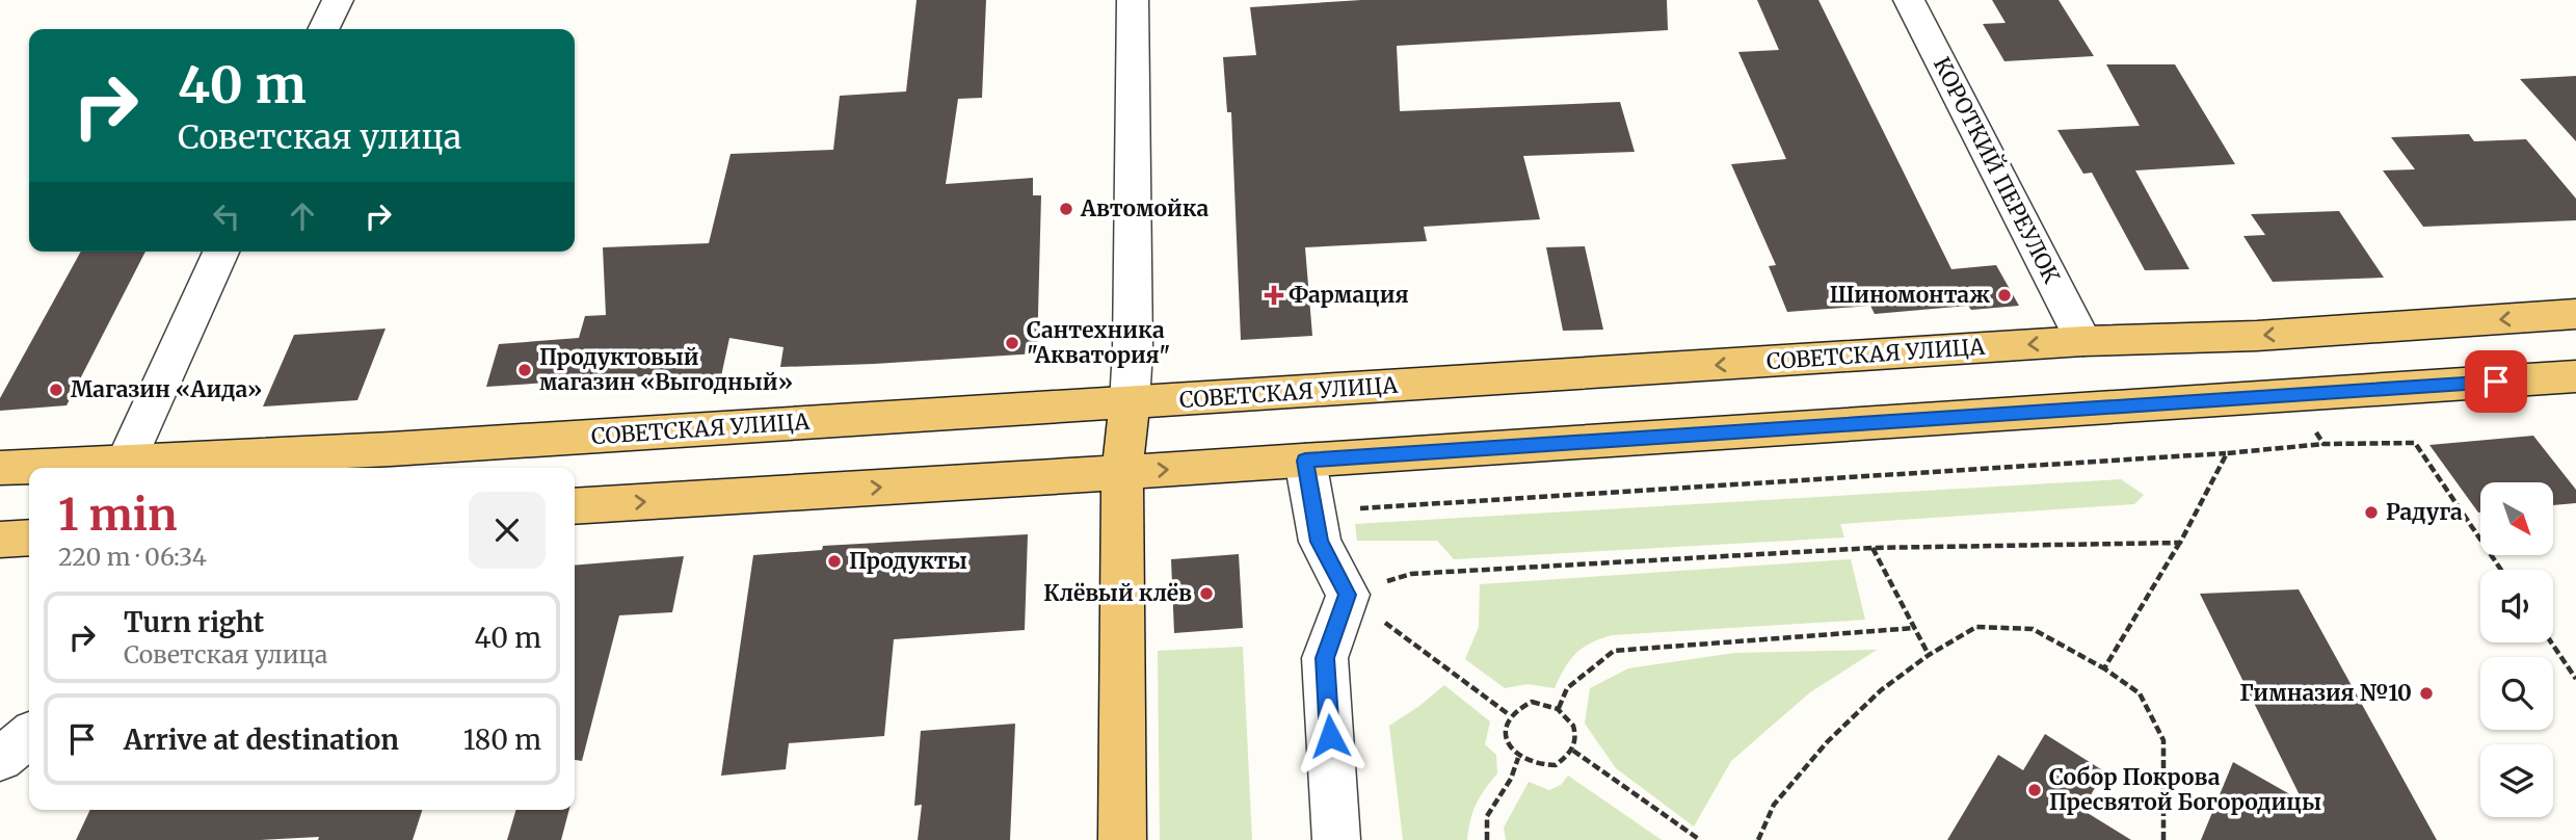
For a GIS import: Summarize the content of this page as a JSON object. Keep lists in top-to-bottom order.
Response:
{
  "streets": {
    "main road": ["СОВЕТСКАЯ УЛИЦА"],
    "street": ["КОРОТКИЙ ПЕРЕУЛОК"]
  },
  "crossings": [
    ["КОРОТКИЙ ПЕРЕУЛОК", "СОВЕТСКАЯ УЛИЦА"]
  ],
  "places": {
    "other": [
      "Автомойка",
      "Шиномонтаж",
      "Сантехника \"Акватория\"",
      "Продуктовый магазин «Выгодный»",
      "Магазин «Аида»",
      "Радуга",
      "Продукты",
      "Клёвый клёв",
      "Гимназия №10",
      "Собор Покрова Пресвятой Богородицы"
    ],
    "health": ["Фармация"]
  },
  "north": "bottom right",
  "page": {
    "turn": ["40 m", "Советская улица"],
    "heading": ["1 min", "220 m · 06:34"],
    "list": [
      {
        "name": "Turn right",
        "note": "Советская улица",
        "value": "40 m"
      },
      {
        "name": "Arrive at destination",
        "value": "180 m"
      }
    ]
  }
}
